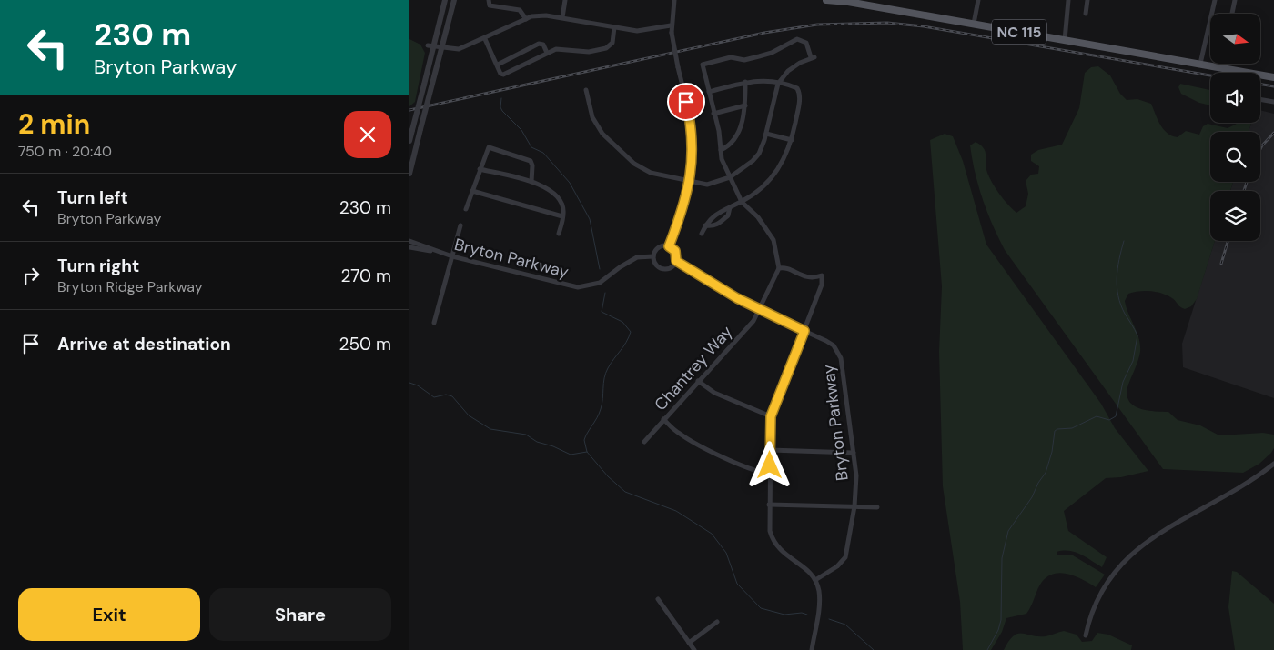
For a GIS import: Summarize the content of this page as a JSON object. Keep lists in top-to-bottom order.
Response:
{
  "streets": {
    "main road": ["NC 115"],
    "street": ["Bryton Parkway", "Chantrey Way"]
  },
  "crossings": [
    ["Bryton Parkway", "Chantrey Way"]
  ],
  "north": "right",
  "page": {
    "turn": ["230 m", "Bryton Parkway"],
    "heading": ["2 min", "750 m · 20:40"],
    "list": [
      {
        "name": "Turn left",
        "note": "Bryton Parkway",
        "value": "230 m"
      },
      {
        "name": "Turn right",
        "note": "Bryton Ridge Parkway",
        "value": "270 m"
      },
      {
        "name": "Arrive at destination",
        "value": "250 m"
      }
    ],
    "buttons": ["Exit", "Share"]
  }
}
